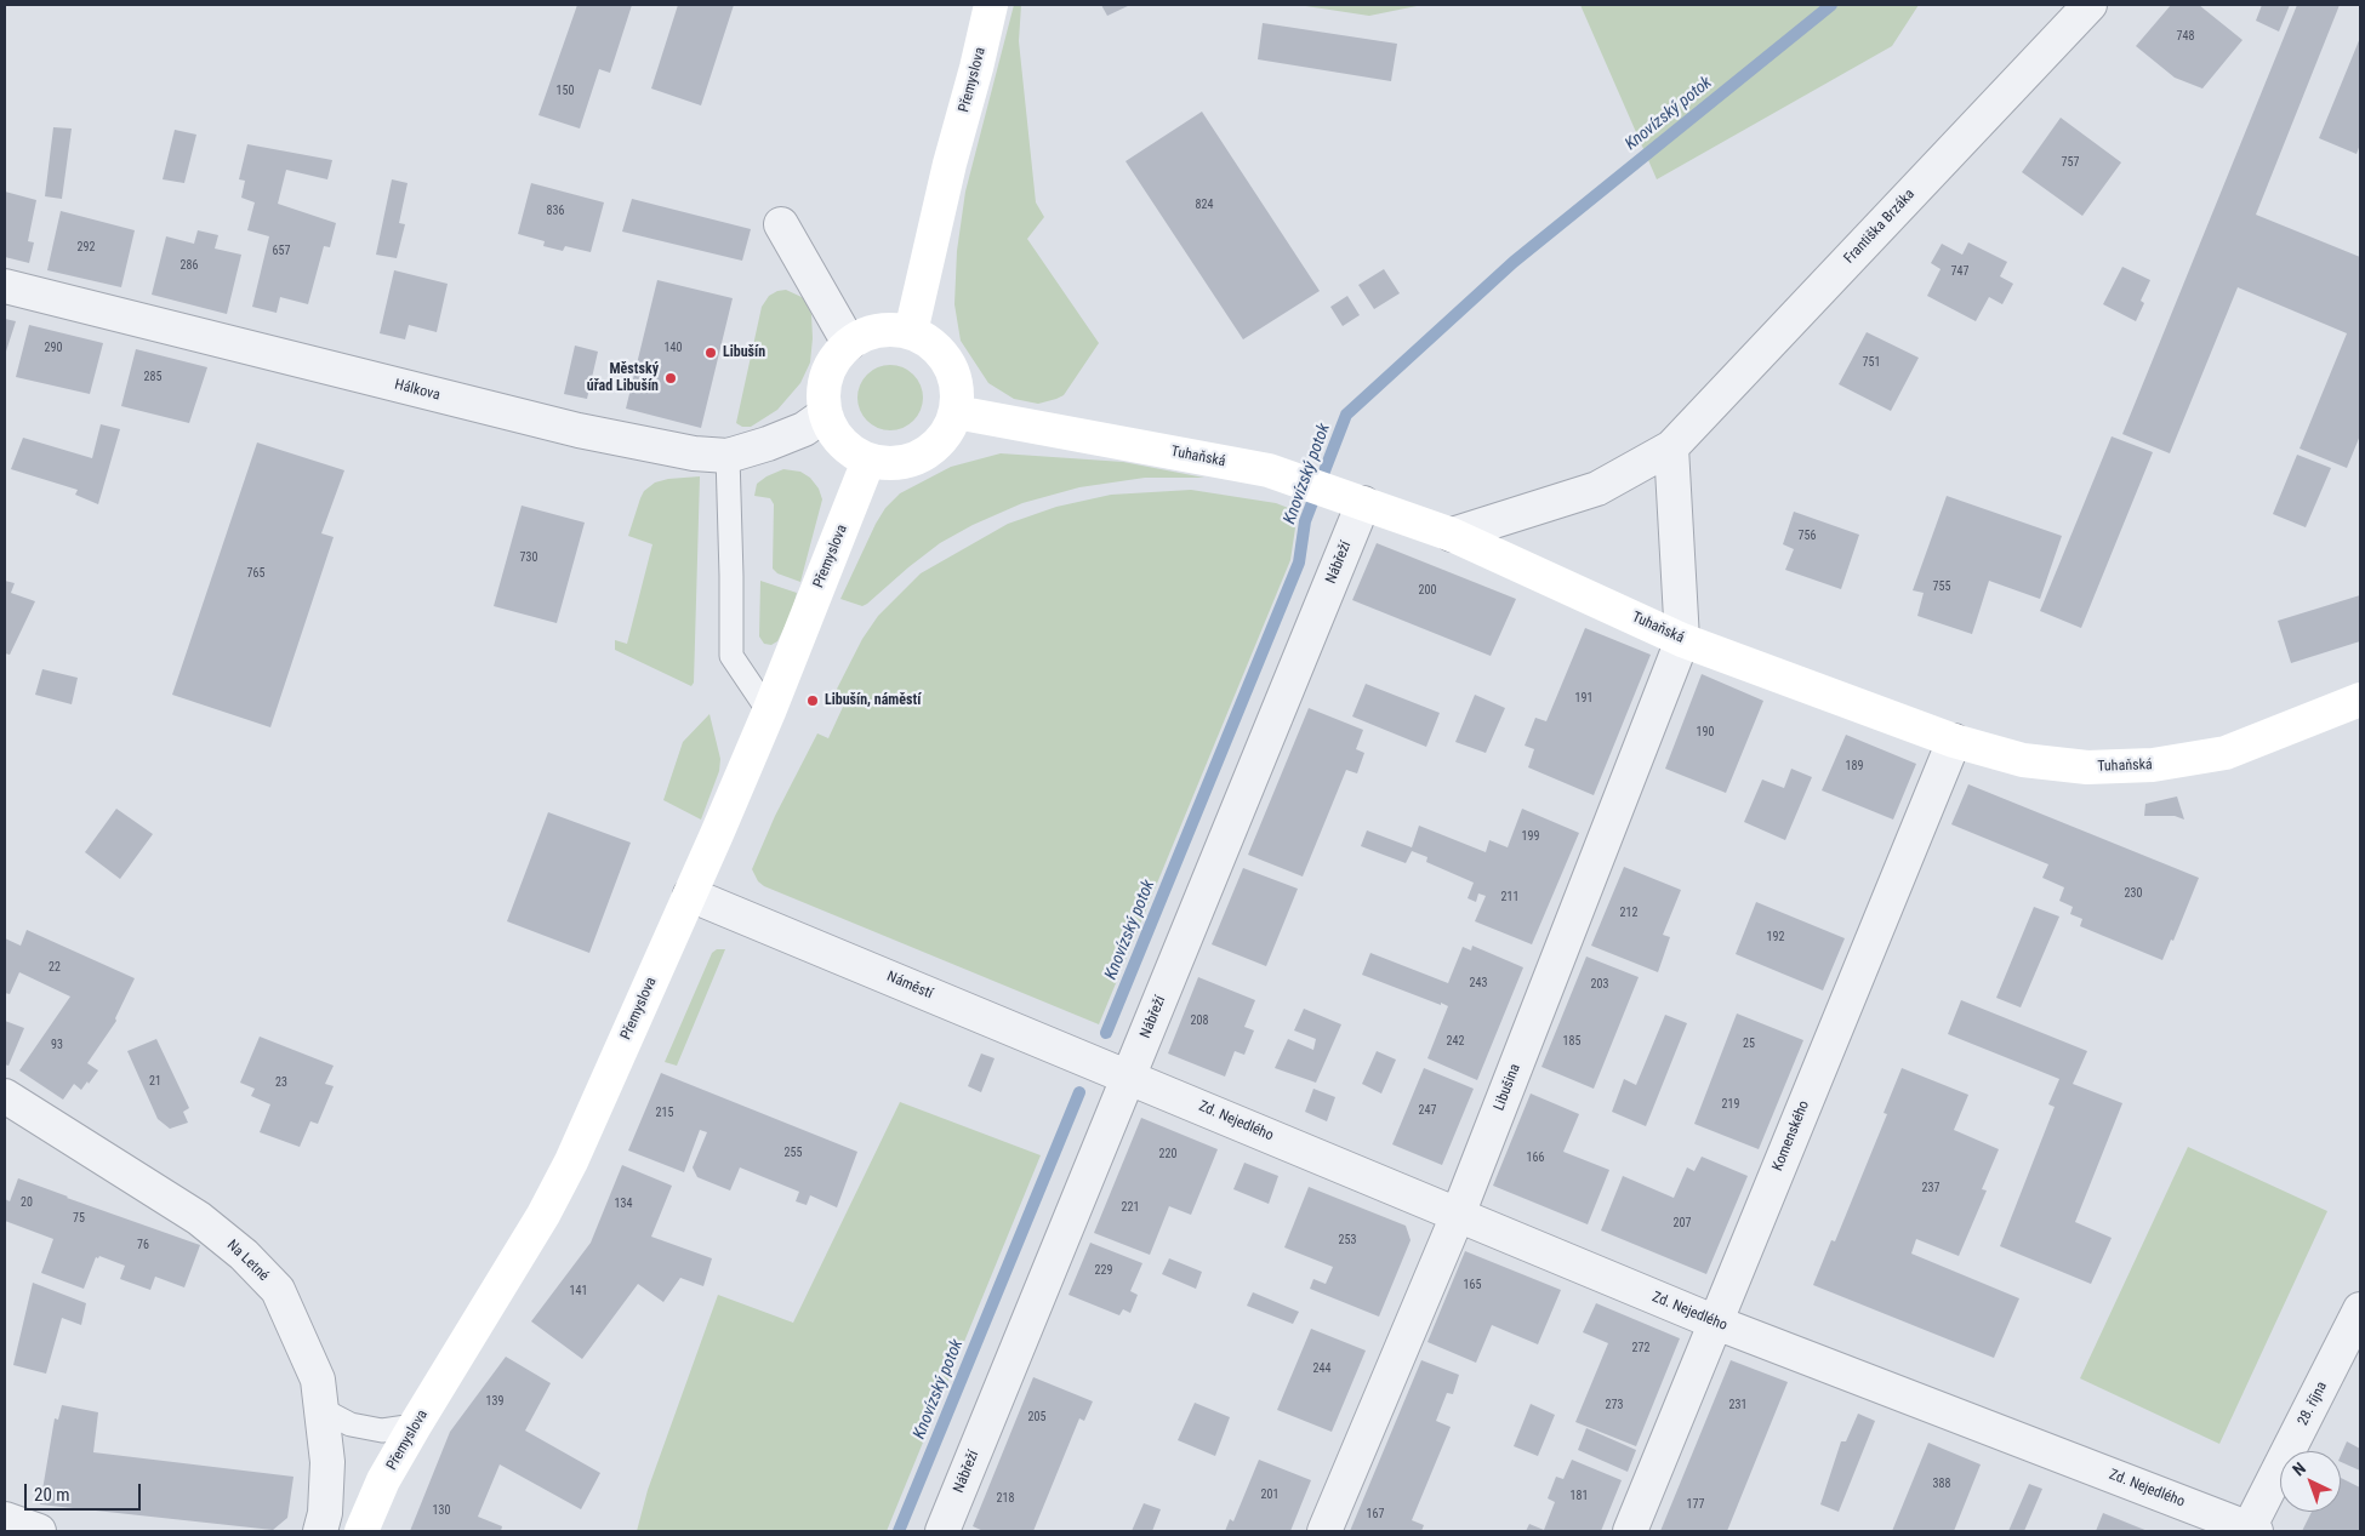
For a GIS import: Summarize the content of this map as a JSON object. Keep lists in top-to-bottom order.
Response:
{
  "streets": {
    "street": [
      "Přemyslova",
      "Františka Brzáka",
      "Hálkova",
      "Tuhaňská",
      "Nábřeží",
      "Náměstí",
      "Libušina",
      "Zd. Nejedlého",
      "Komenského",
      "Na Letné",
      "28. října"
    ]
  },
  "crossings": [
    ["Přemyslova", "Hálkova"],
    ["Přemyslova", "Tuhaňská"],
    ["Přemyslova", "Náměstí"],
    ["Františka Brzáka", "Tuhaňská"],
    ["Hálkova", "Tuhaňská"],
    ["Tuhaňská", "Nábřeží"],
    ["Tuhaňská", "Libušina"],
    ["Tuhaňská", "Komenského"],
    ["Nábřeží", "Náměstí"],
    ["Nábřeží", "Zd. Nejedlého"],
    ["Náměstí", "Zd. Nejedlého"],
    ["Libušina", "Zd. Nejedlého"],
    ["Zd. Nejedlého", "Komenského"],
    ["Zd. Nejedlého", "28. října"]
  ],
  "water": ["Knovízský potok"],
  "places": ["Libušín", "Městský úřad Libušín", "Libušín, náměstí"],
  "house_numbers": [
    "748",
    "150",
    "757",
    "824",
    "836",
    "292",
    "657",
    "286",
    "747",
    "290",
    "140",
    "751",
    "285",
    "756",
    "730",
    "765",
    "755",
    "200",
    "191",
    "190",
    "189",
    "199",
    "230",
    "211",
    "212",
    "192",
    "22",
    "243",
    "203",
    "208",
    "242",
    "185",
    "25",
    "93",
    "21",
    "23",
    "219",
    "247",
    "215",
    "255",
    "220",
    "166",
    "237",
    "20",
    "134",
    "221",
    "75",
    "207",
    "253",
    "76",
    "229",
    "165",
    "141",
    "272",
    "244",
    "139",
    "273",
    "231",
    "205",
    "388",
    "201",
    "181",
    "218",
    "177",
    "130",
    "167"
  ],
  "scale_bar": "20 m",
  "north": "top left"
}
